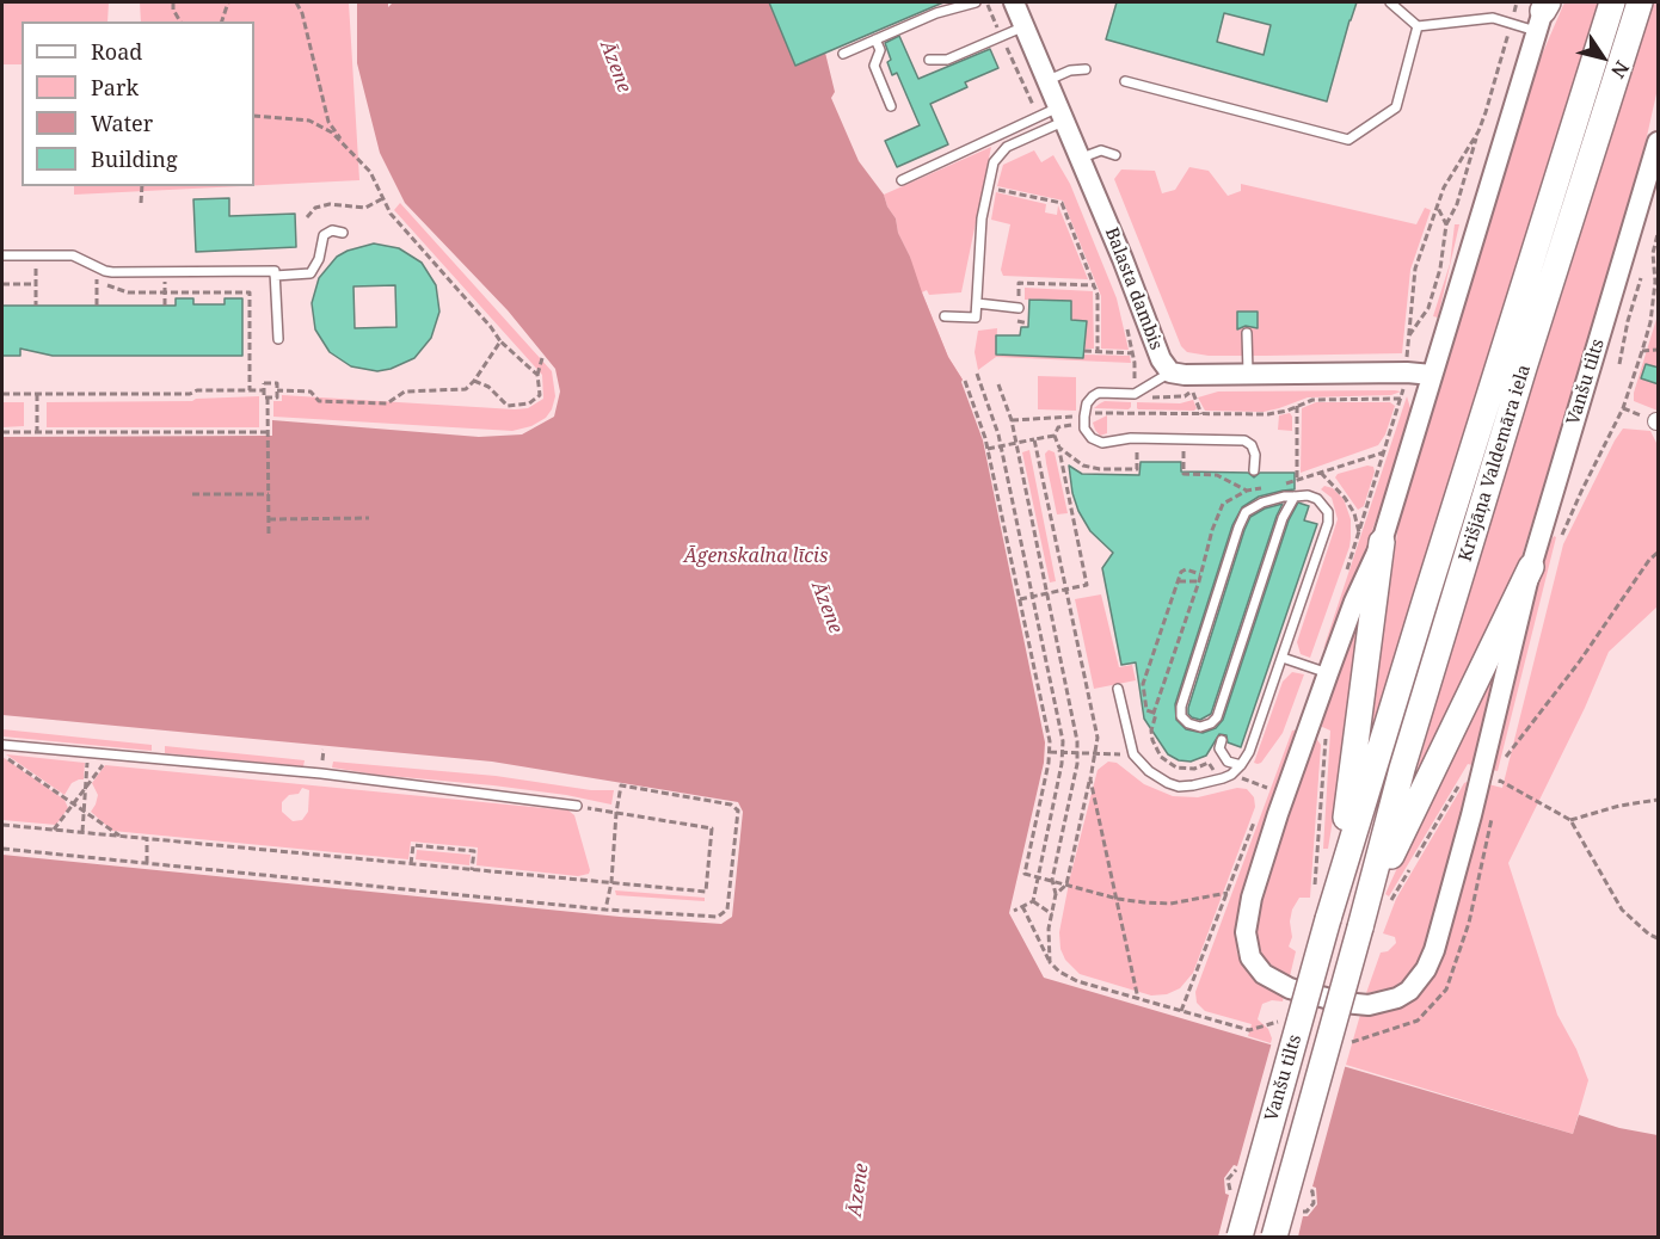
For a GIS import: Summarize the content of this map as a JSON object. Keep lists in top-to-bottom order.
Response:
{
  "streets": {
    "main road": ["Vanšu tilts", "Krišjāņa Valdemāra iela"],
    "street": ["Balasta dambis"]
  },
  "crossings": [
    ["Balasta dambis", "Vanšu tilts"],
    ["Vanšu tilts", "Krišjāņa Valdemāra iela"]
  ],
  "water": ["Āzene", "Āgenskalna līcis"],
  "legend": [
    "Road",
    "Park",
    "Water",
    "Building"
  ],
  "north": "bottom right"
}
